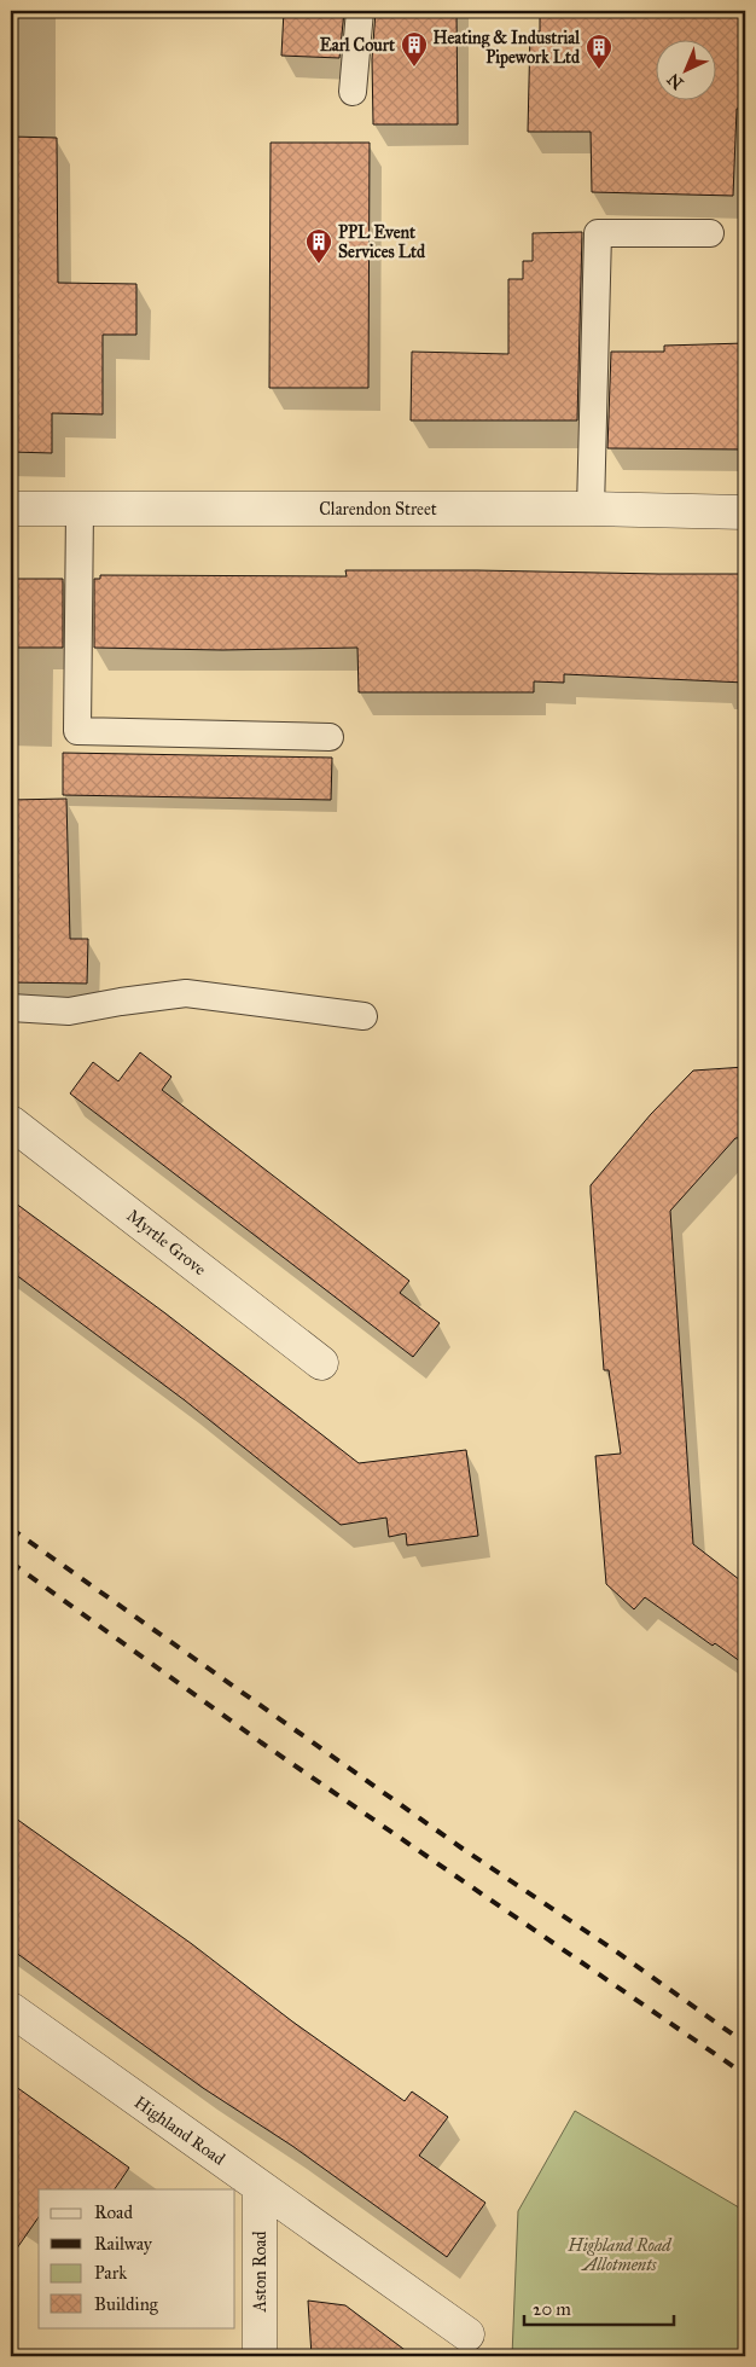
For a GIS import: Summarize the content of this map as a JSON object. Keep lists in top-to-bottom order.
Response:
{
  "streets": {
    "street": [
      "Clarendon Street",
      "Myrtle Grove",
      "Highland Road",
      "Aston Road"
    ]
  },
  "crossings": [
    ["Highland Road", "Aston Road"]
  ],
  "parks": ["Highland Road Allotments"],
  "places": {
    "building": ["Earl Court", "Heating & Industrial Pipework Ltd", "PPL Event Services Ltd"]
  },
  "legend": [
    "Road",
    "Railway",
    "Park",
    "Building"
  ],
  "scale_bar": "20 m",
  "north": "bottom left"
}
